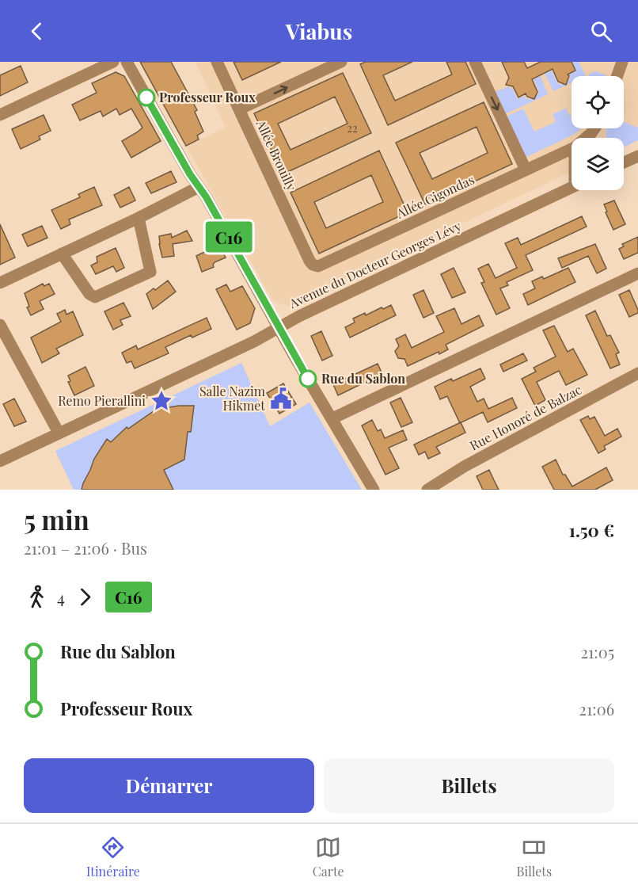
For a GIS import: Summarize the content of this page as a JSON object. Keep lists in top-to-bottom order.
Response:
{
  "streets": {
    "street": [
      "Allée Brouilly",
      "Allée Gigondas",
      "Avenue du Docteur Georges Lévy",
      "Rue Honoré de Balzac"
    ]
  },
  "crossings": [
    ["Allée Brouilly", "Allée Gigondas"]
  ],
  "places": {
    "other": ["Professeur Roux", "Rue du Sablon"],
    "public building": ["Salle Nazim Hikmet"],
    "place": ["Remo Pierallini"]
  },
  "lines": ["bus line C16"],
  "house_numbers": ["22"],
  "page": {
    "header": "Viabus",
    "on_map": "C16",
    "heading": ["5 min", "21:01 – 21:06 · Bus", "1.50 €"],
    "legs": ["4", "C16"],
    "list": [
      {
        "name": "Rue du Sablon",
        "value": "21:05"
      },
      {
        "name": "Professeur Roux",
        "value": "21:06"
      }
    ],
    "buttons": ["Démarrer", "Billets"],
    "tabs": ["Itinéraire", "Carte", "Billets"]
  }
}
